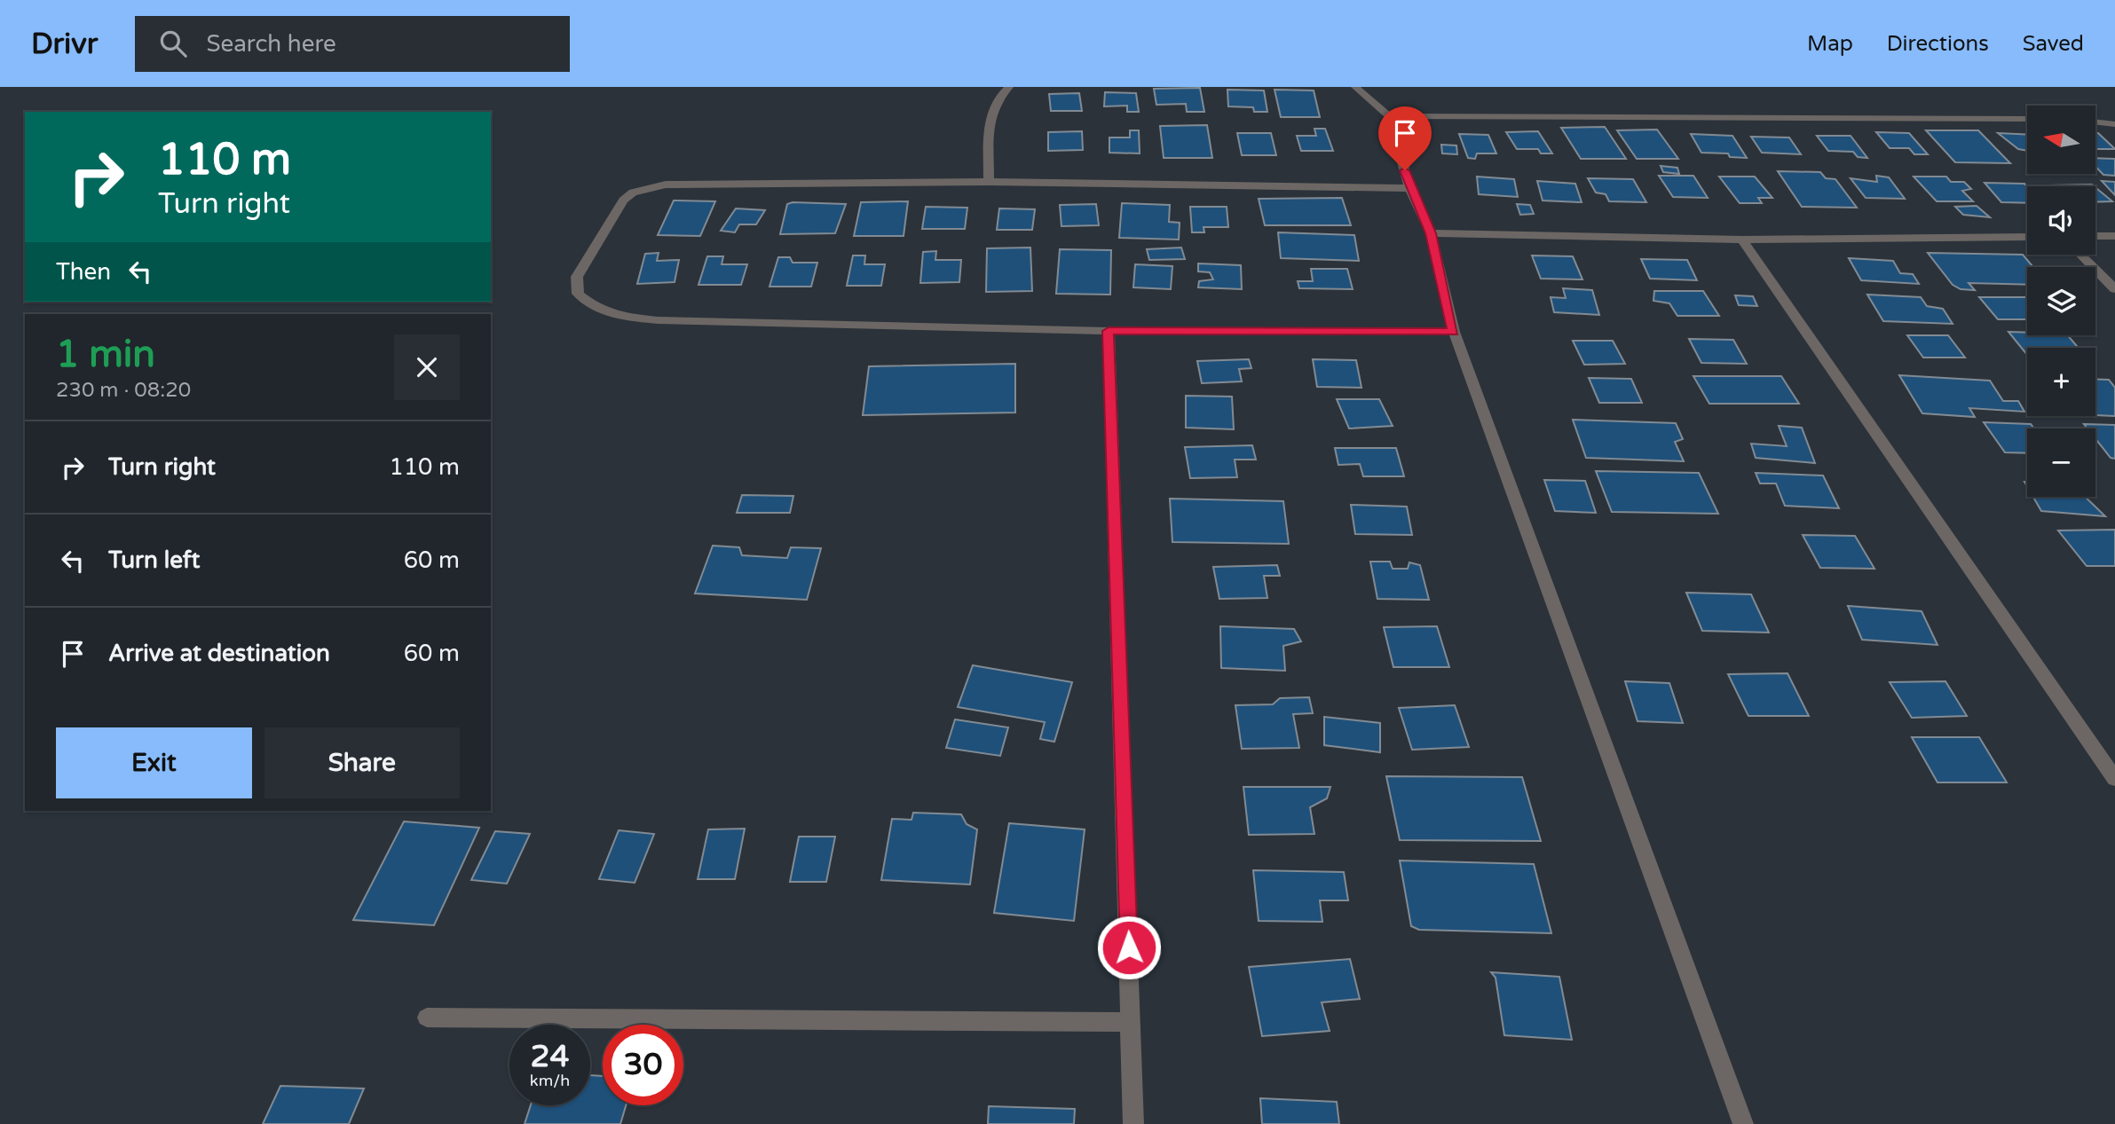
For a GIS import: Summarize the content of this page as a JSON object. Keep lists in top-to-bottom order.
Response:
{
  "north": "left",
  "page": {
    "header": "Drivr",
    "search": "Search here",
    "nav": ["Map", "Directions", "Saved"],
    "map_buttons": ["+", "−"],
    "turn": ["110 m", "Turn right"],
    "then": "Then",
    "heading": ["1 min", "230 m · 08:20"],
    "list": [
      {
        "name": "Turn right",
        "value": "110 m"
      },
      {
        "name": "Turn left",
        "value": "60 m"
      },
      {
        "name": "Arrive at destination",
        "value": "60 m"
      }
    ],
    "buttons": ["Exit", "Share"],
    "speed": "24 km/h",
    "limit": "30"
  }
}
